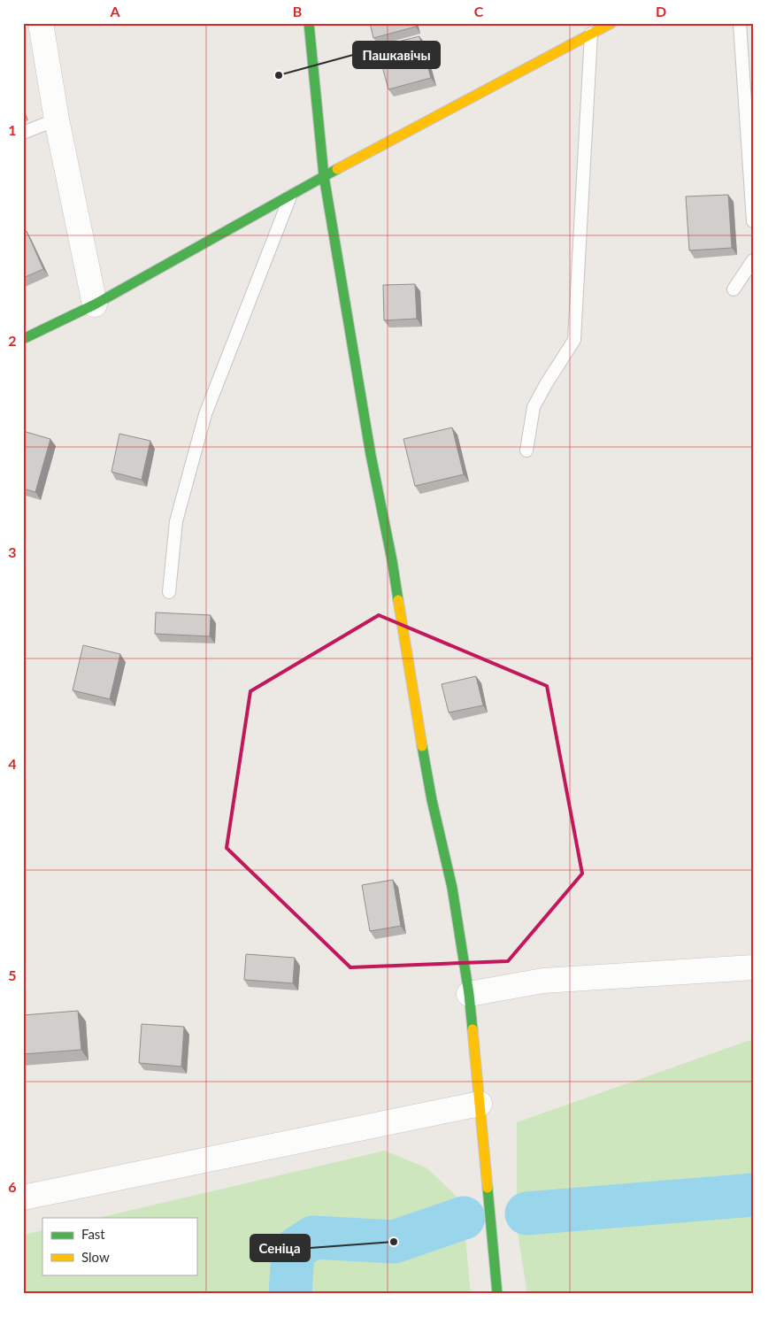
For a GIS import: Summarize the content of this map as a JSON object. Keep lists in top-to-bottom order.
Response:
{
  "places": ["Пашкавічы", "Сеніца"],
  "legend": ["Fast", "Slow"],
  "grid": {
    "columns": [
      "A",
      "B",
      "C",
      "D"
    ],
    "rows": [
      "1",
      "2",
      "3",
      "4",
      "5",
      "6"
    ]
  }
}
